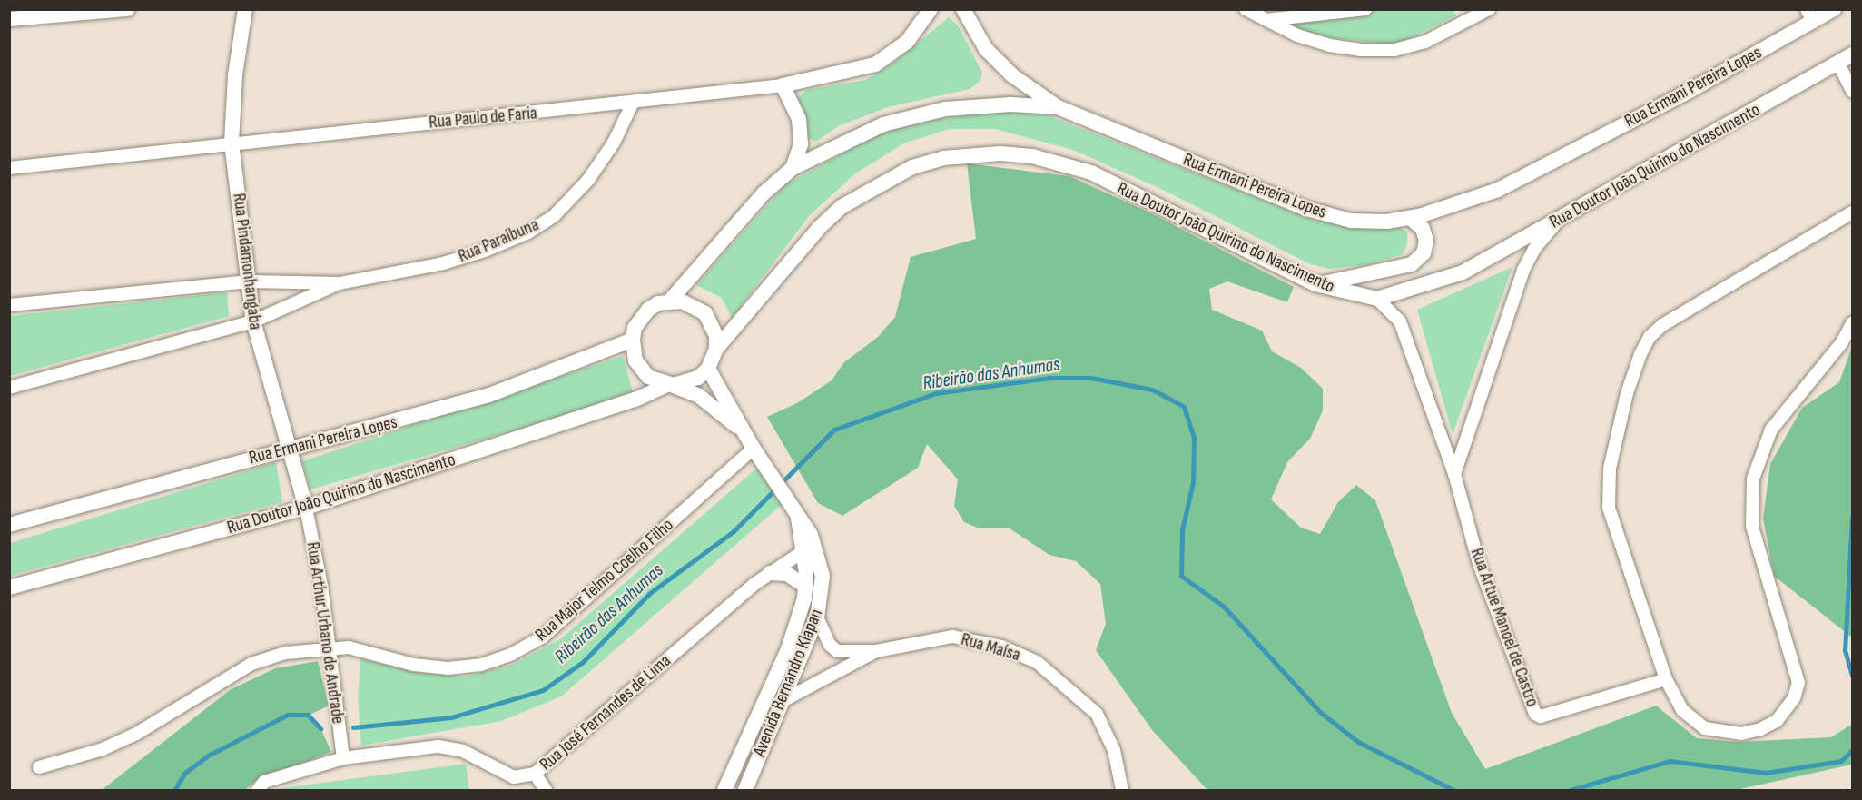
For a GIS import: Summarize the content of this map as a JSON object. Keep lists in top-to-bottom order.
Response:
{
  "streets": {
    "street": [
      "Rua Ermani Pereira Lopes",
      "Rua Paulo de Faria",
      "Rua Doutor João Quirino do Nascimento",
      "Rua Paraibuna",
      "Rua Pindamonhangaba",
      "Rua Major Telmo Coelho Filho",
      "Rua Artue Manoel de Castro",
      "Rua Arthur Urbano de Andrade",
      "Rua Maísa",
      "Avenida Bernandro Klapan",
      "Rua José Fernandes de Lima"
    ]
  },
  "crossings": [
    ["Rua Ermani Pereira Lopes", "Rua Doutor João Quirino do Nascimento"],
    ["Rua Ermani Pereira Lopes", "Rua Pindamonhangaba"],
    ["Rua Ermani Pereira Lopes", "Avenida Bernandro Klapan"],
    ["Rua Paulo de Faria", "Rua Paraibuna"],
    ["Rua Paulo de Faria", "Rua Pindamonhangaba"],
    ["Rua Doutor João Quirino do Nascimento", "Rua Pindamonhangaba"],
    ["Rua Doutor João Quirino do Nascimento", "Rua Artue Manoel de Castro"],
    ["Rua Doutor João Quirino do Nascimento", "Rua Arthur Urbano de Andrade"],
    ["Rua Doutor João Quirino do Nascimento", "Avenida Bernandro Klapan"],
    ["Rua Paraibuna", "Rua Pindamonhangaba"],
    ["Rua Pindamonhangaba", "Rua Arthur Urbano de Andrade"],
    ["Rua Major Telmo Coelho Filho", "Rua Arthur Urbano de Andrade"],
    ["Rua Major Telmo Coelho Filho", "Avenida Bernandro Klapan"],
    ["Rua Arthur Urbano de Andrade", "Rua José Fernandes de Lima"],
    ["Rua Maísa", "Avenida Bernandro Klapan"],
    ["Avenida Bernandro Klapan", "Rua José Fernandes de Lima"]
  ],
  "water": ["Ribeirão das Anhumas"]
}
